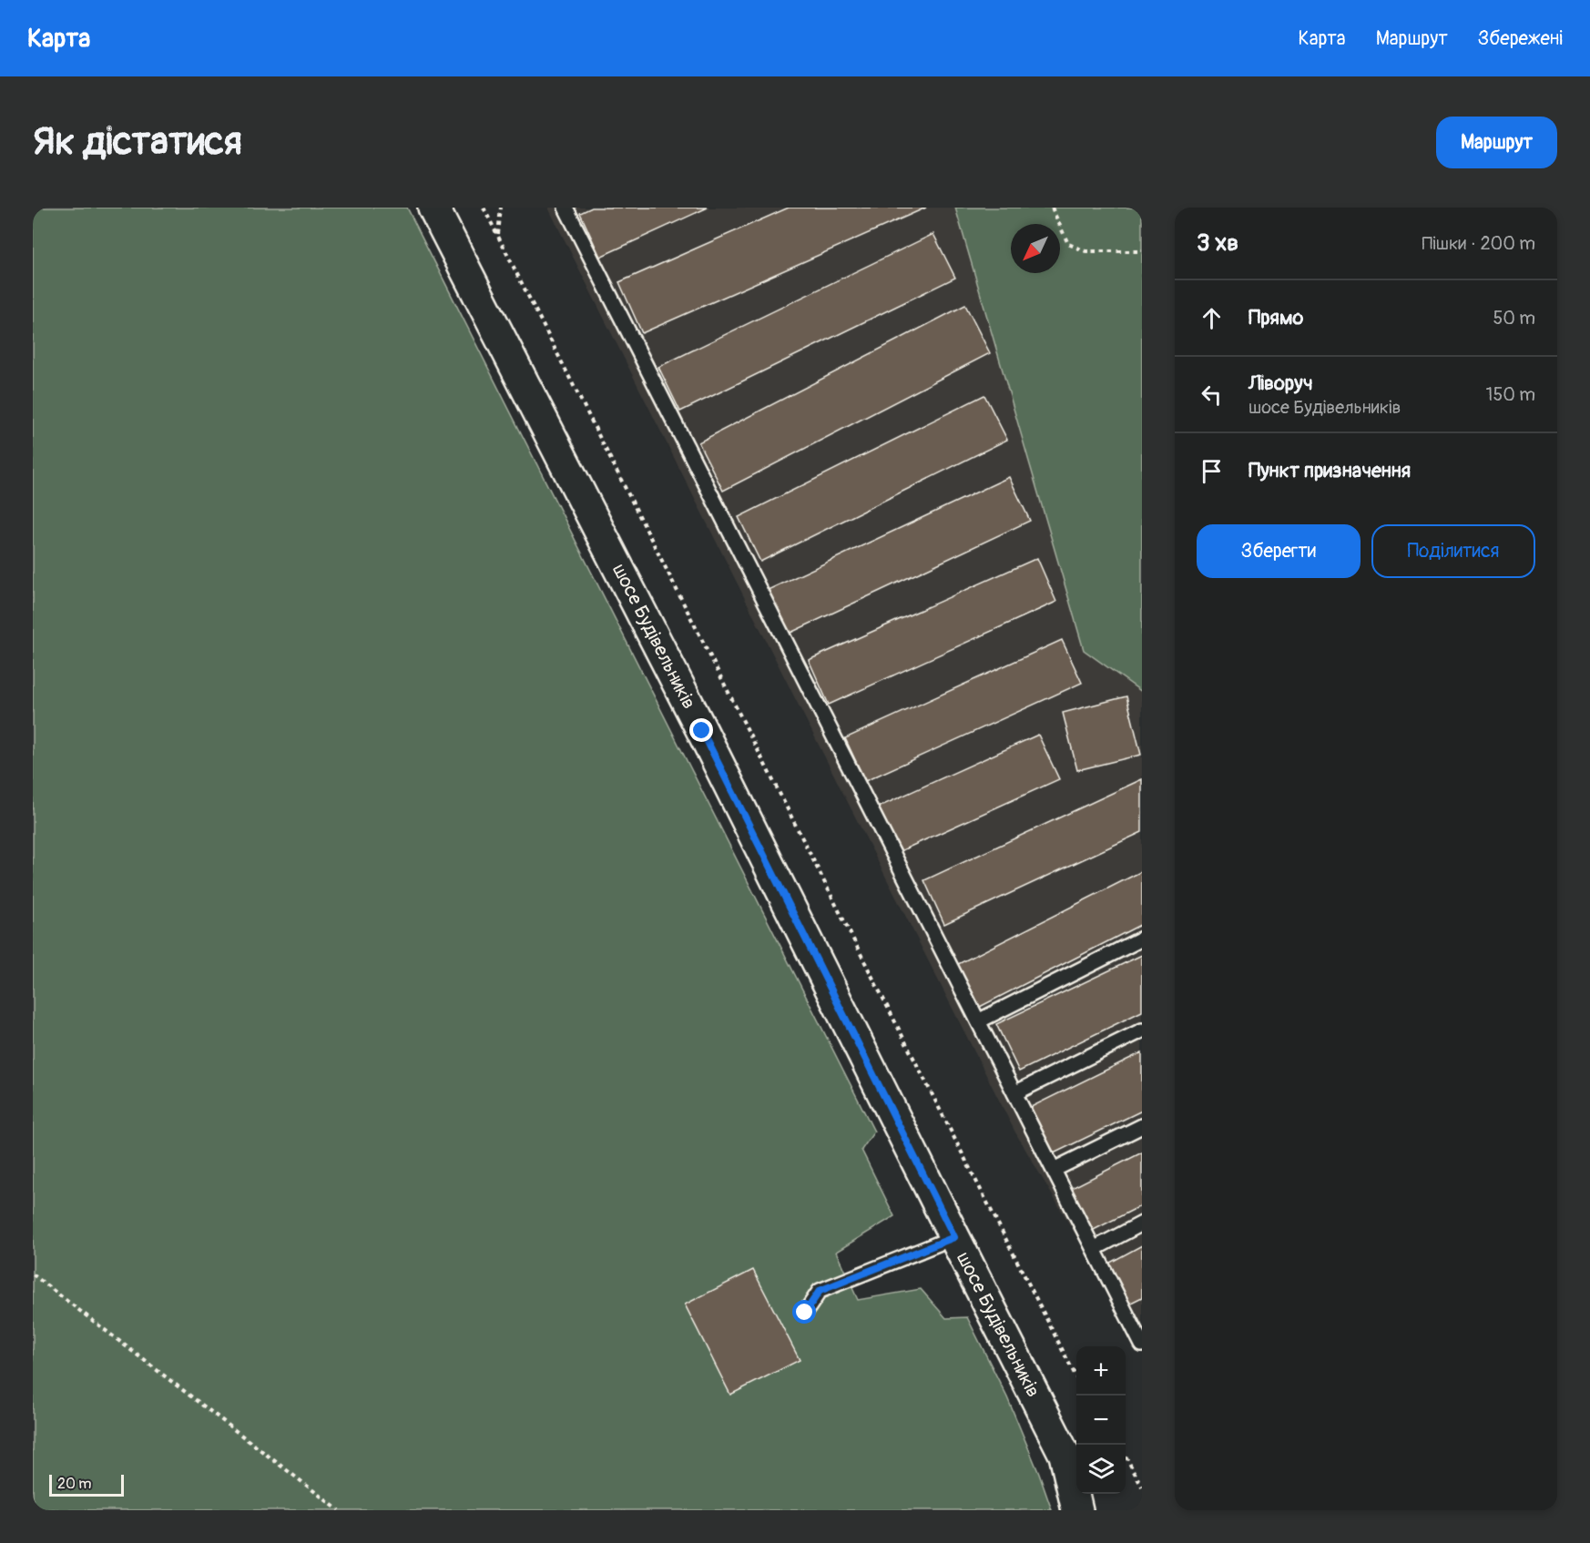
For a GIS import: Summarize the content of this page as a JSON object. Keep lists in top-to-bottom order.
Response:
{
  "streets": {
    "main road": ["шосе Будівельників"]
  },
  "scale_bar": "20 m",
  "north": "bottom left",
  "page": {
    "header": "Карта",
    "nav": ["Карта", "Маршрут", "Збережені"],
    "buttons": [
      "Маршрут",
      ["Зберегти", "Поділитися"]
    ],
    "title": "Як дістатися",
    "heading": ["3 хв", "Пішки · 200 m"],
    "list": [
      ["Прямо", "50 m"],
      ["Ліворуч", "шосе Будівельників", "150 m"],
      "Пункт призначення"
    ],
    "map_buttons": ["+", "−"],
    "scale": "20 m"
  }
}
